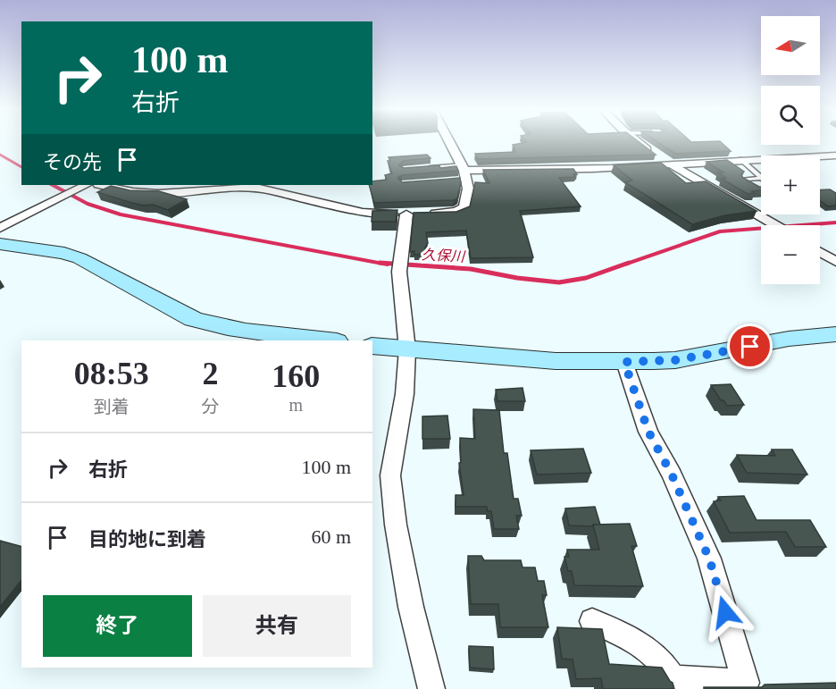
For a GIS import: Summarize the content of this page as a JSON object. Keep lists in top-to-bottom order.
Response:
{
  "water": ["久保川"],
  "north": "left",
  "page": {
    "map_buttons": ["+", "−"],
    "turn": ["100 m", "右折"],
    "then": "その先",
    "eta": [
      "08:53",
      "到着",
      "2",
      "分",
      "160",
      "m"
    ],
    "list": [
      {
        "name": "右折",
        "value": "100 m"
      },
      {
        "name": "目的地に到着",
        "value": "60 m"
      }
    ],
    "buttons": ["終了", "共有"]
  }
}
